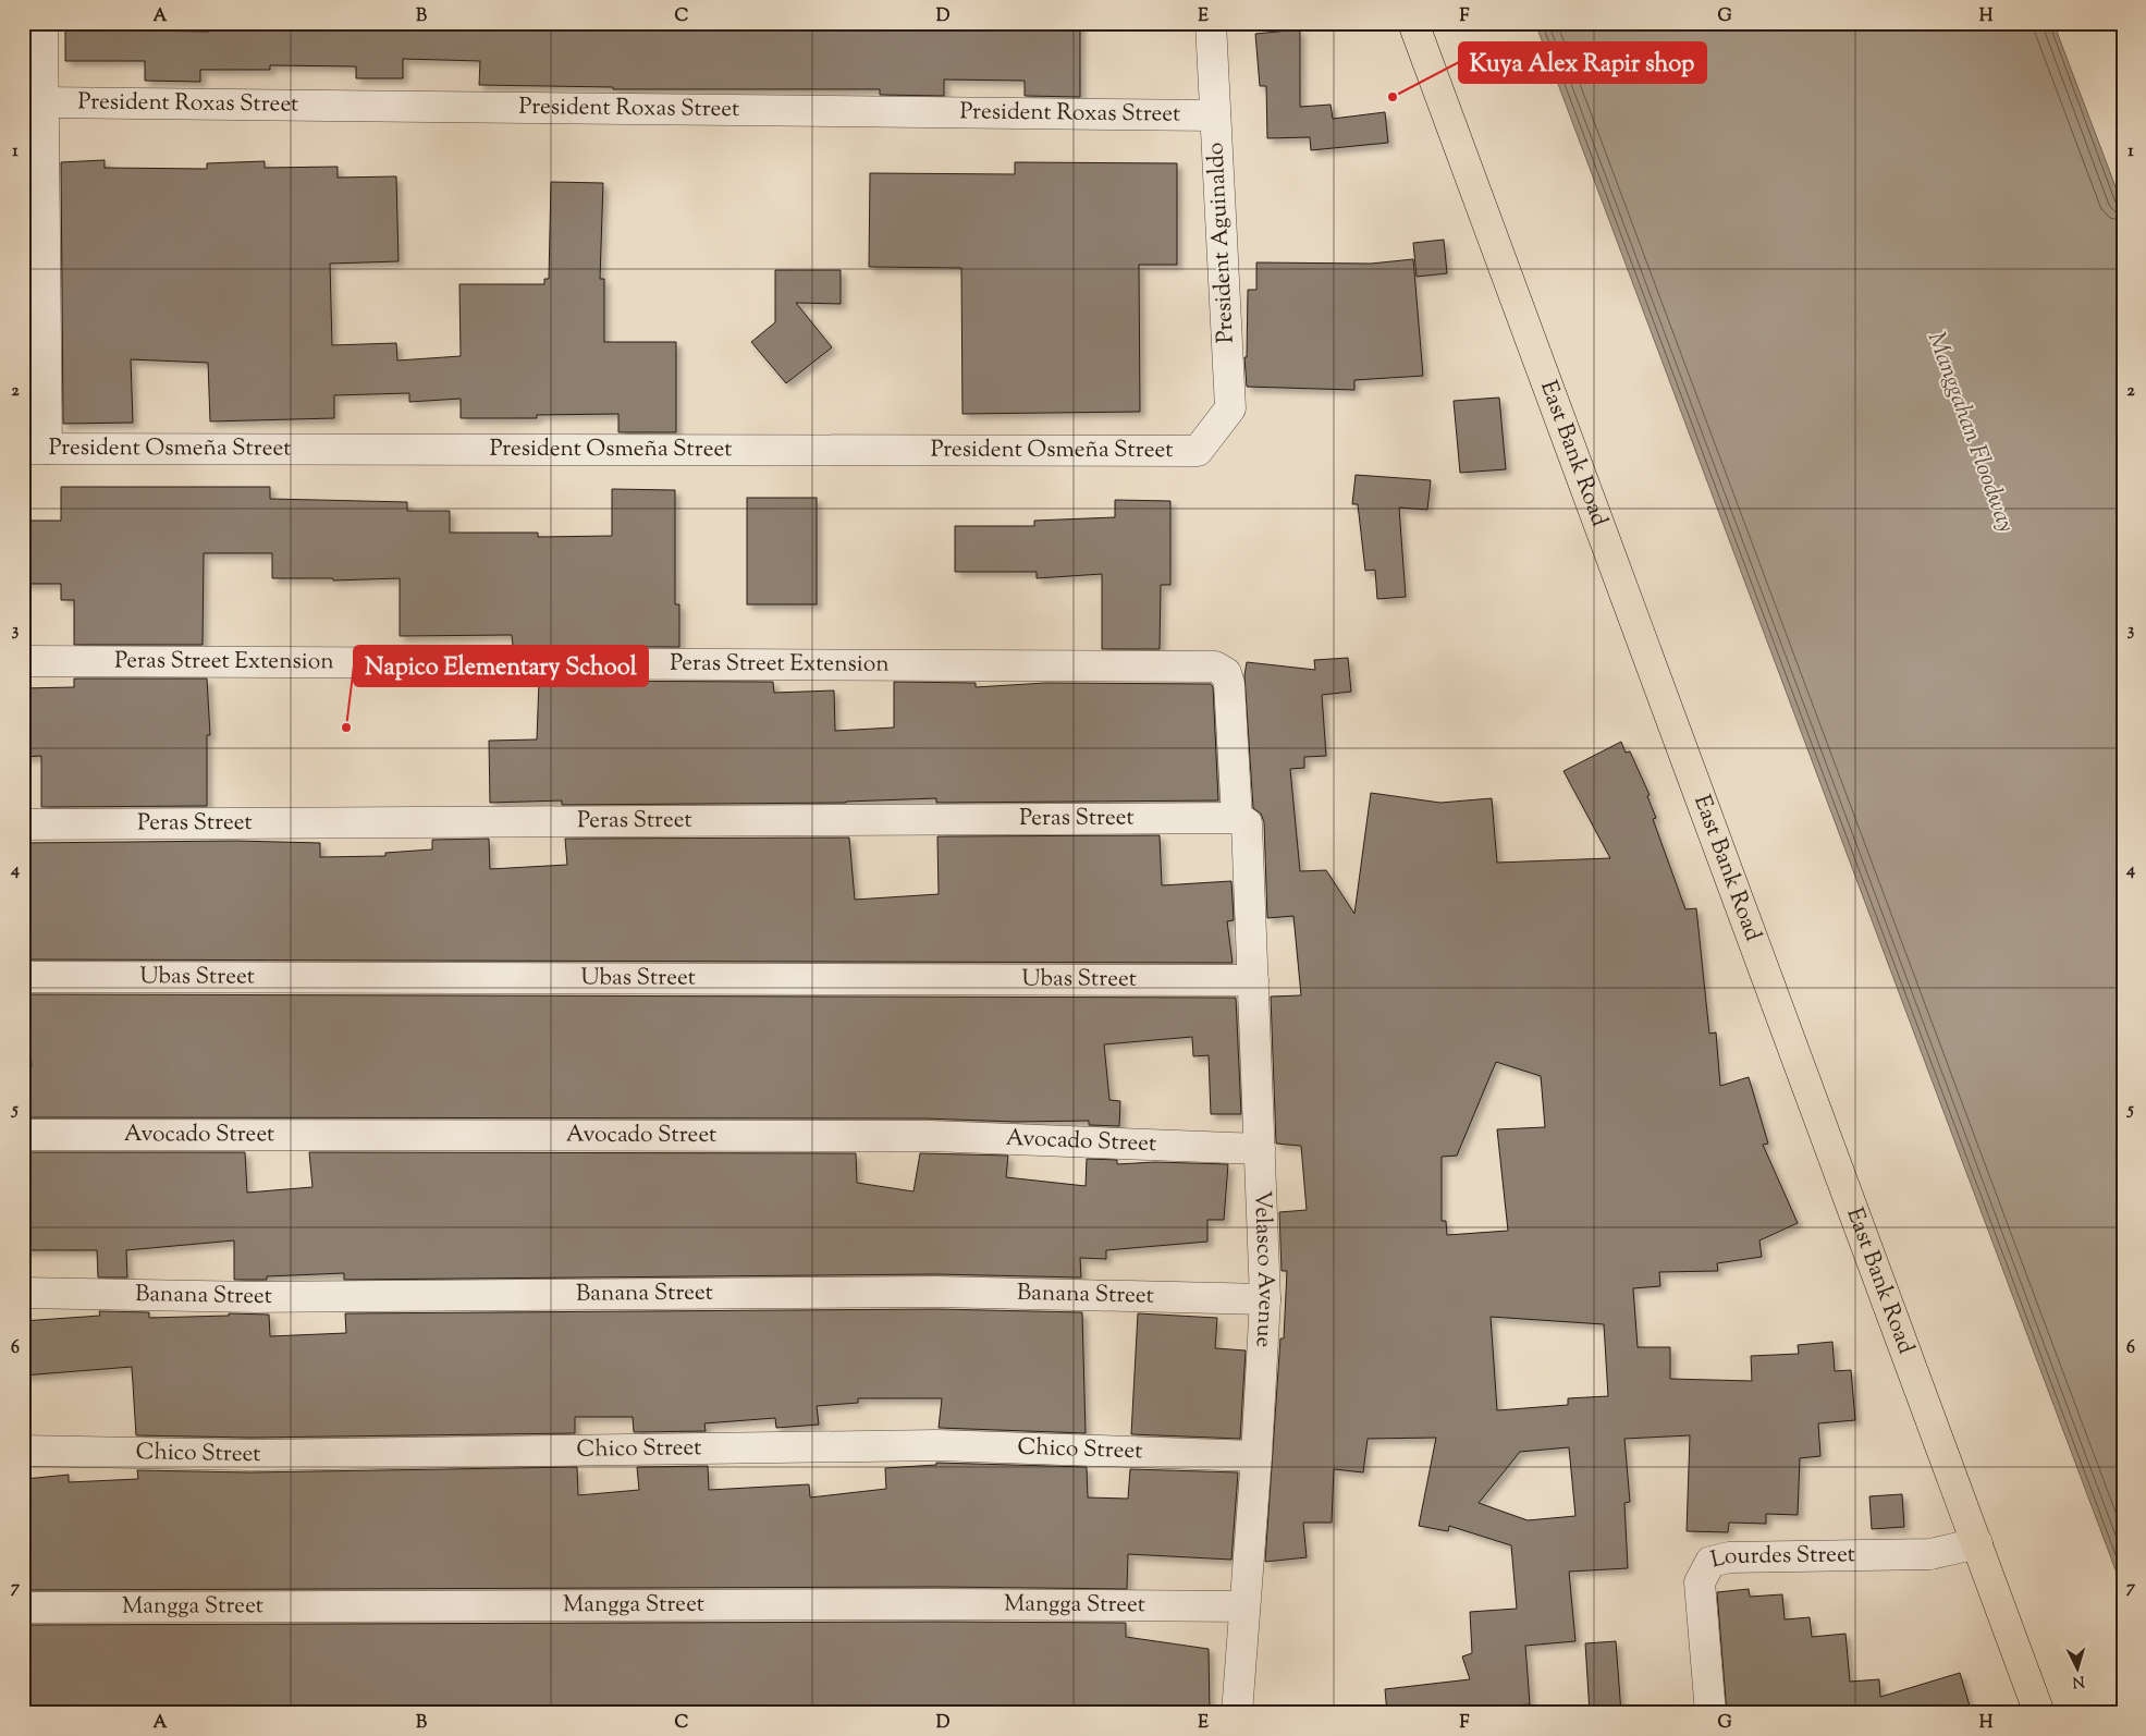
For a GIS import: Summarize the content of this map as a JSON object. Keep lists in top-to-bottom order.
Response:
{
  "streets": {
    "main road": ["East Bank Road"],
    "street": [
      "President Roxas Street",
      "President Aguinaldo",
      "President Osmeña Street",
      "Peras Street Extension",
      "Peras Street",
      "Ubas Street",
      "Avocado Street",
      "Velasco Avenue",
      "Banana Street",
      "Chico Street",
      "Lourdes Street",
      "Mangga Street"
    ]
  },
  "crossings": [
    ["President Roxas Street", "President Aguinaldo"],
    ["President Aguinaldo", "President Osmeña Street"],
    ["East Bank Road", "Lourdes Street"],
    ["Peras Street Extension", "Peras Street"],
    ["Peras Street Extension", "Velasco Avenue"],
    ["Peras Street", "Velasco Avenue"],
    ["Ubas Street", "Velasco Avenue"],
    ["Avocado Street", "Velasco Avenue"],
    ["Velasco Avenue", "Banana Street"],
    ["Velasco Avenue", "Chico Street"],
    ["Velasco Avenue", "Mangga Street"]
  ],
  "water": ["Manggahan Floodway"],
  "places": ["Kuya Alex Rapir shop", "Napico Elementary School"],
  "north": "bottom",
  "grid": {
    "columns": [
      "A",
      "B",
      "C",
      "D",
      "E",
      "F",
      "G",
      "H"
    ],
    "rows": [
      "1",
      "2",
      "3",
      "4",
      "5",
      "6",
      "7"
    ]
  }
}
